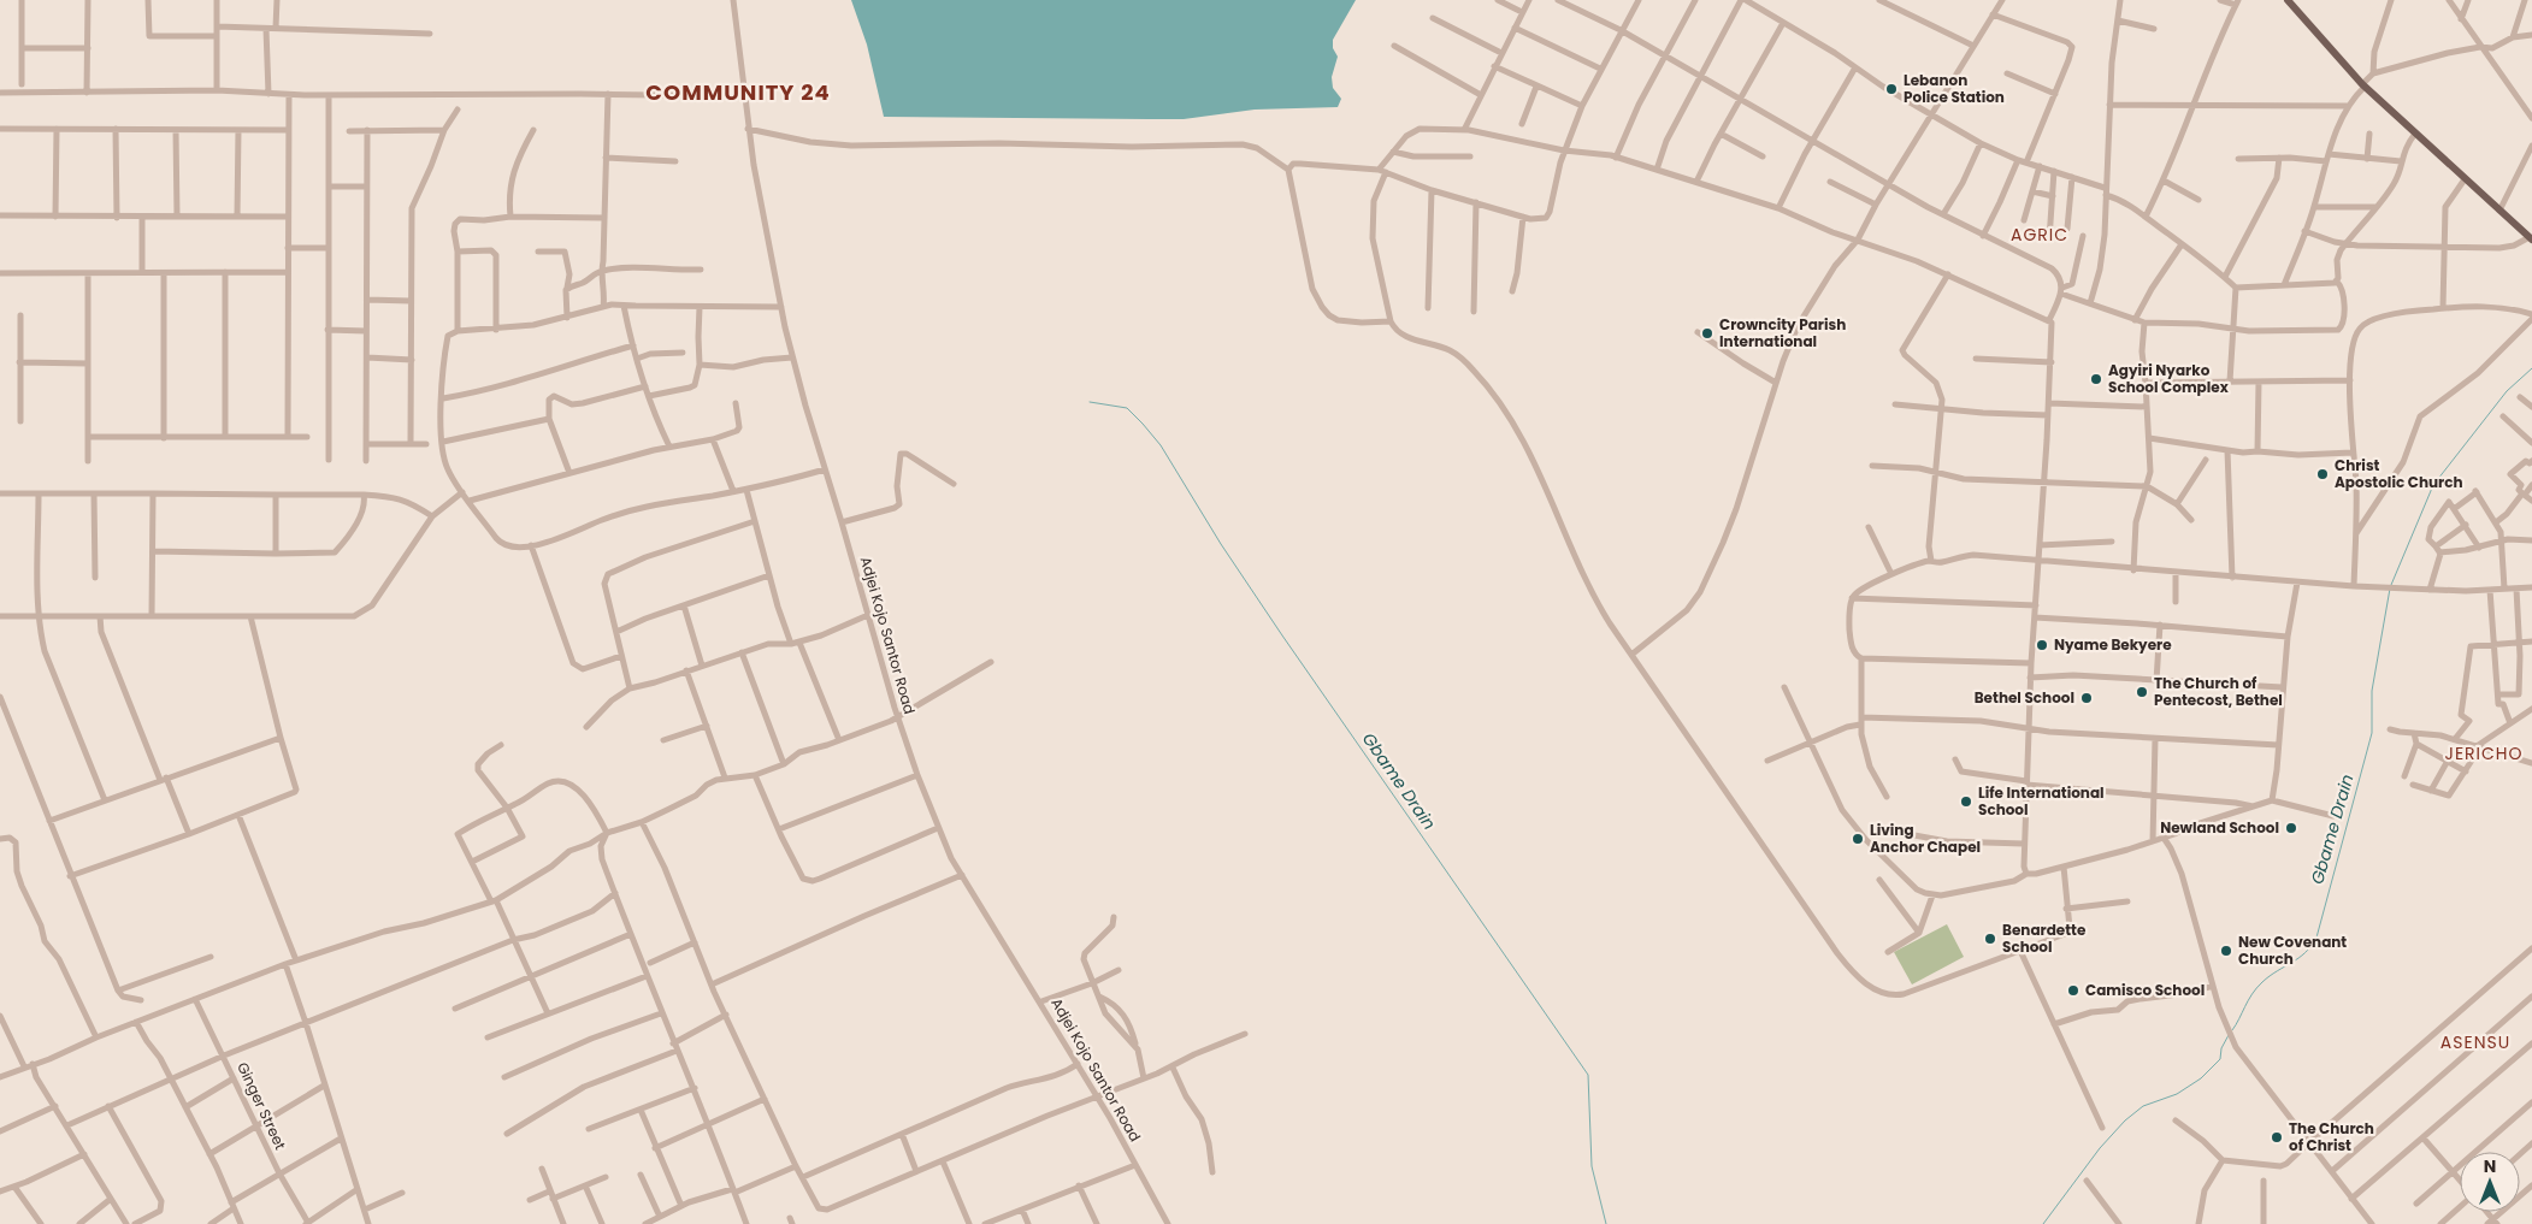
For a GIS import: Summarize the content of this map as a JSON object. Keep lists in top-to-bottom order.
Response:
{
  "streets": {
    "street": ["Adjei Kojo Santor Road", "Ginger Street"]
  },
  "districts": [
    "COMMUNITY 24",
    "AGRIC",
    "JERICHO",
    "ASENSU"
  ],
  "water": ["Gbame Drain"],
  "places": [
    "Lebanon Police Station",
    "Crowncity Parish International",
    "Agyiri Nyarko School Complex",
    "Christ Apostolic Church",
    "Nyame Bekyere",
    "The Church of Pentecost, Bethel",
    "Bethel School",
    "Life International School",
    "Newland School",
    "Living Anchor Chapel",
    "Benardette School",
    "New Covenant Church",
    "Camisco School",
    "The Church of Christ"
  ],
  "north": "top"
}
